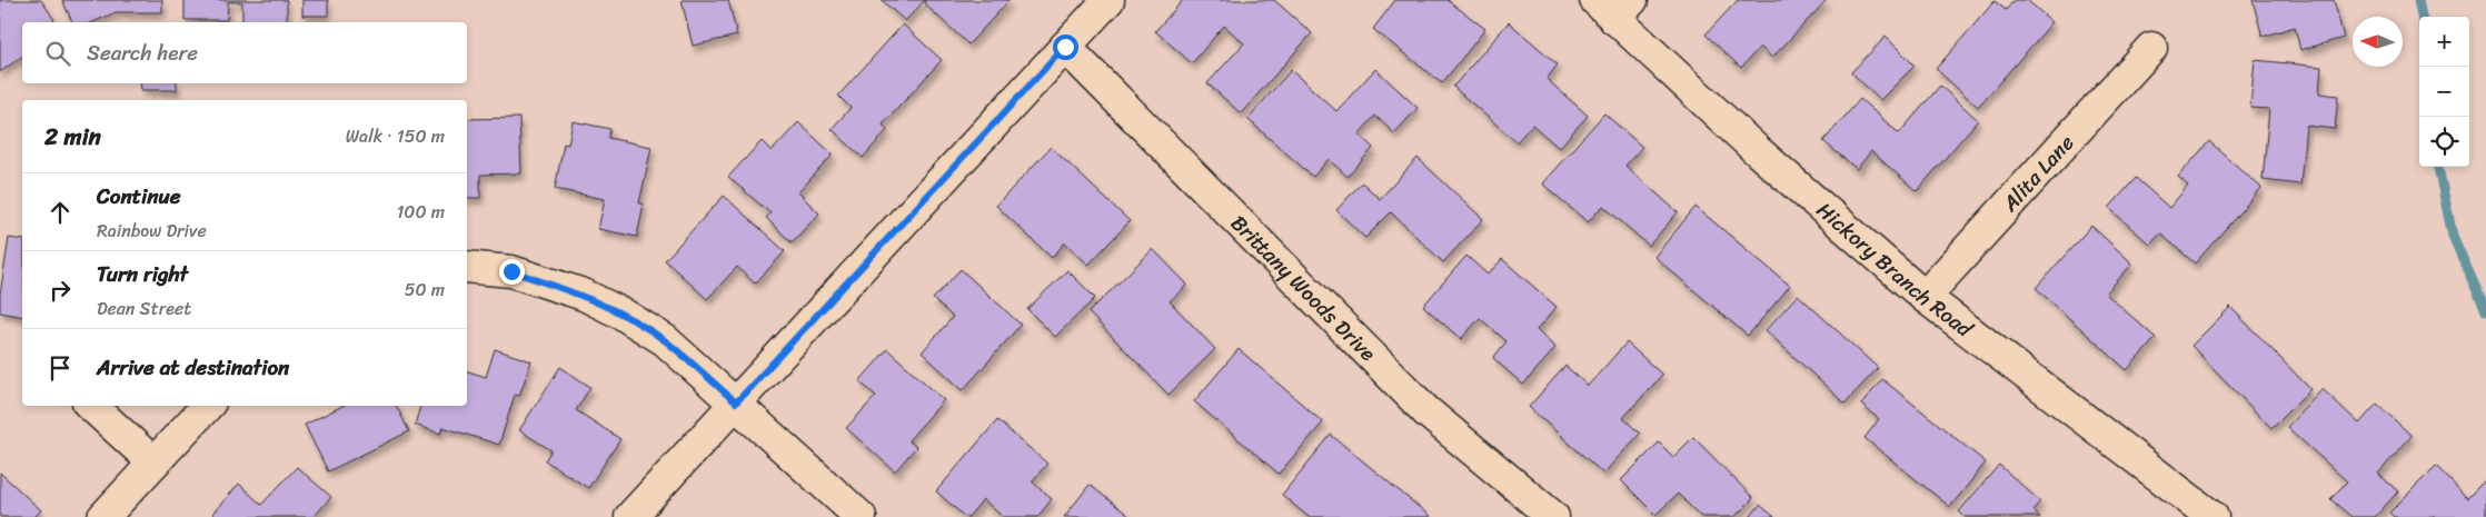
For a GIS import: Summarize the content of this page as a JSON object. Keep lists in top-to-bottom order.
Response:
{
  "streets": {
    "street": ["Alita Lane", "Hickory Branch Road", "Brittany Woods Drive"]
  },
  "crossings": [
    ["Alita Lane", "Hickory Branch Road"]
  ],
  "north": "left",
  "page": {
    "map_buttons": ["+", "−"],
    "search": "Search here",
    "heading": ["2 min", "Walk · 150 m"],
    "list": [
      ["Continue", "Rainbow Drive", "100 m"],
      ["Turn right", "Dean Street", "50 m"],
      "Arrive at destination"
    ]
  }
}
